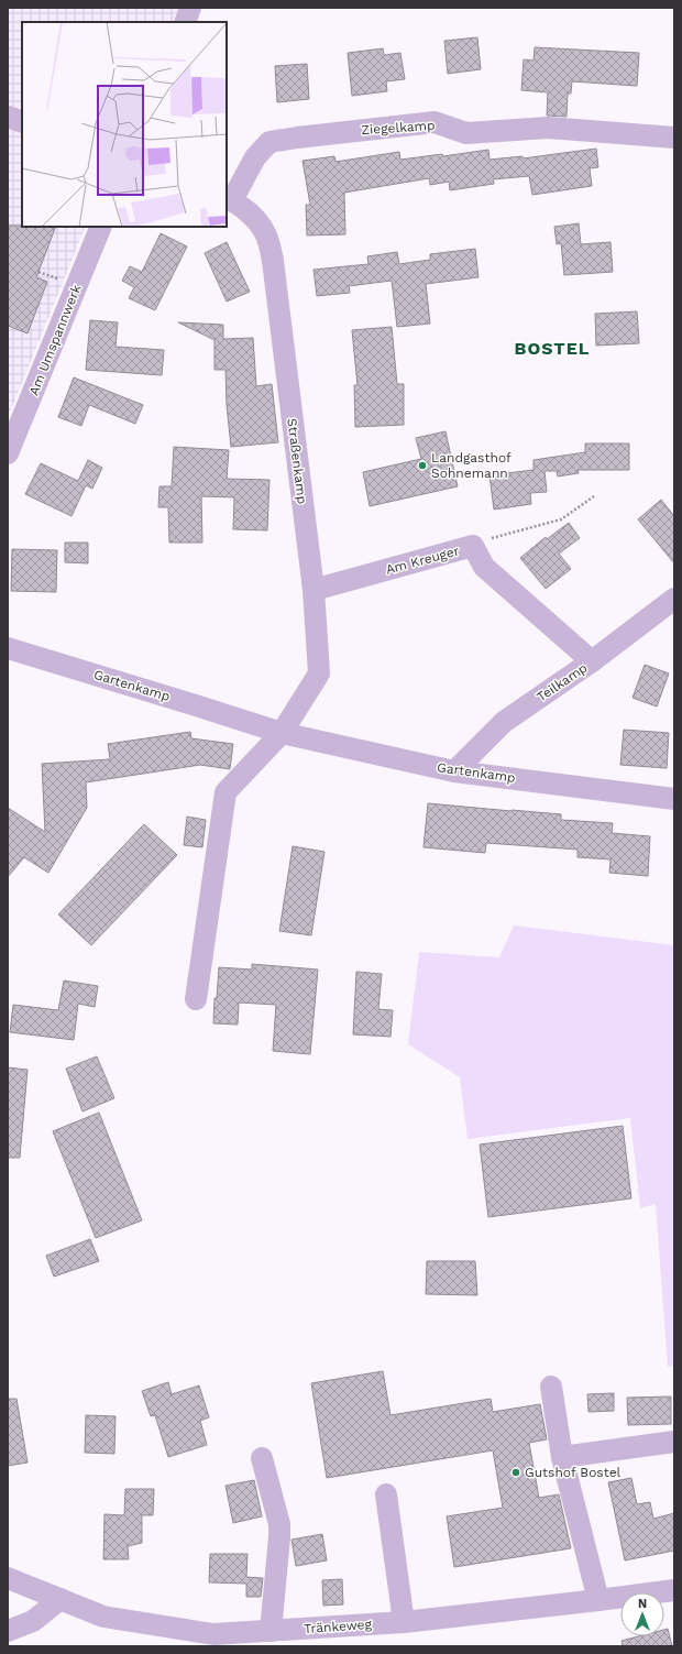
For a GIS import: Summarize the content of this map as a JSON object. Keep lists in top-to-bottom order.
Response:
{
  "streets": {
    "street": [
      "Ziegelkamp",
      "Am Umspannwerk",
      "Straßenkamp",
      "Am Kreuger",
      "Teilkamp",
      "Gartenkamp",
      "Tränkeweg"
    ]
  },
  "crossings": [
    ["Ziegelkamp", "Straßenkamp"],
    ["Straßenkamp", "Am Kreuger"],
    ["Straßenkamp", "Gartenkamp"],
    ["Am Kreuger", "Teilkamp"],
    ["Teilkamp", "Gartenkamp"]
  ],
  "districts": ["BOSTEL"],
  "places": ["Landgasthof Sohnemann", "Gutshof Bostel"],
  "north": "top"
}
